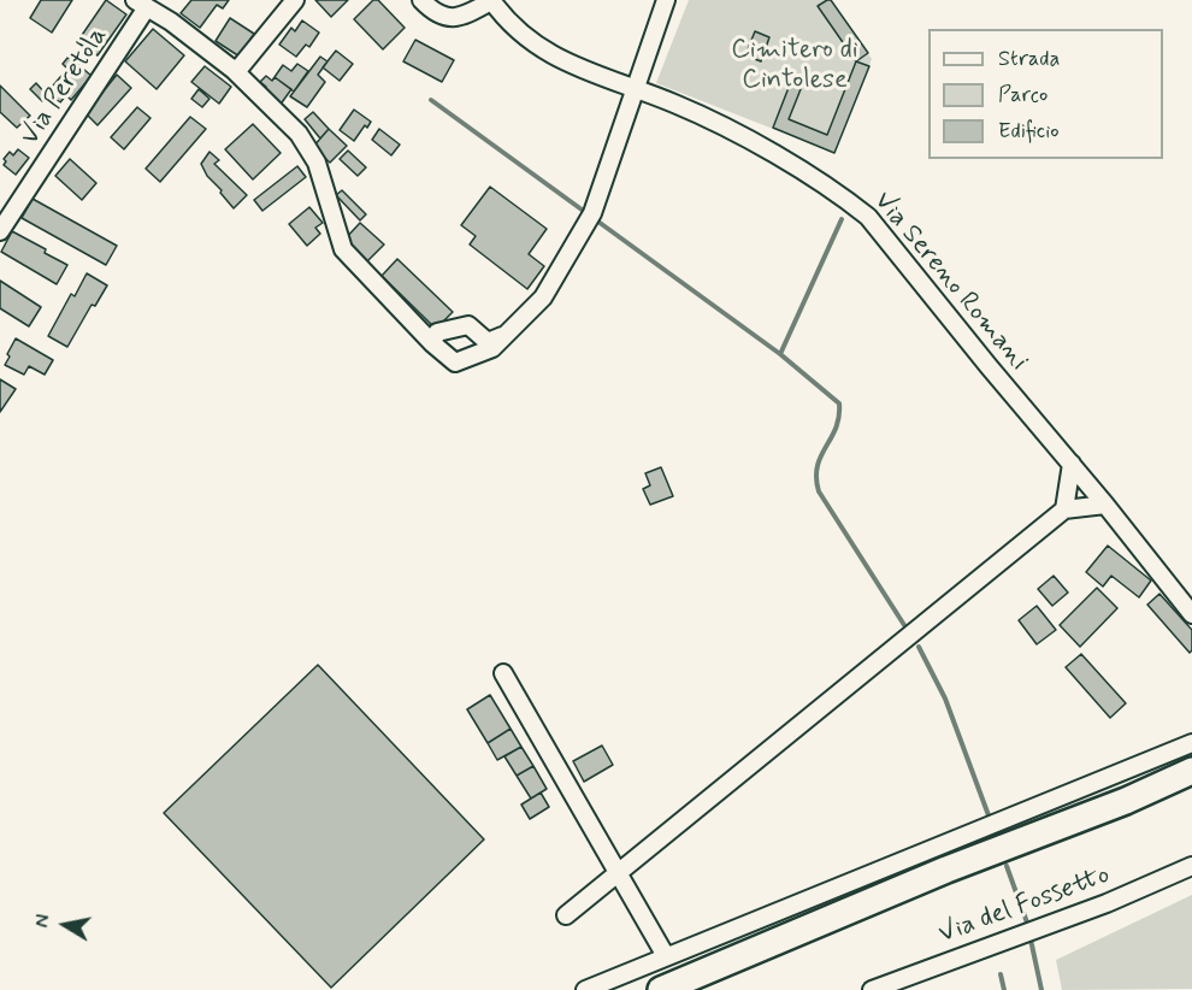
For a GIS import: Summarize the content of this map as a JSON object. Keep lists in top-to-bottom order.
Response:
{
  "streets": {
    "street": ["Via Peretola", "Via Sereno Romani", "Via del Fossetto"]
  },
  "parks": ["Cimitero di Cintolese"],
  "legend": ["Strada", "Parco", "Edificio"],
  "north": "left"
}
